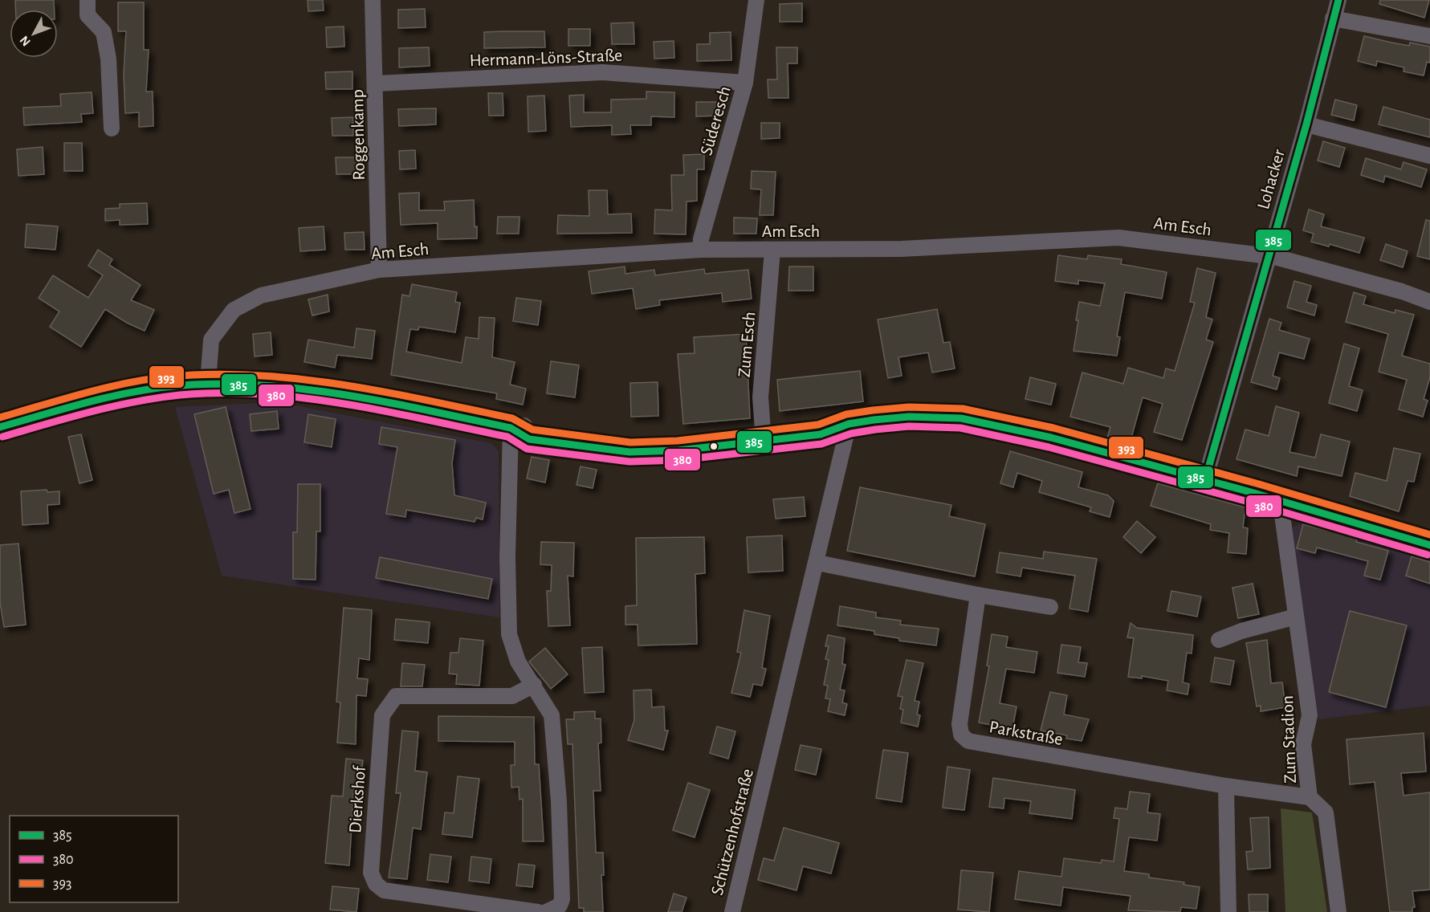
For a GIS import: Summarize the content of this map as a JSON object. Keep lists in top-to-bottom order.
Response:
{
  "streets": {
    "street": [
      "Hermann-Löns-Straße",
      "Süderesch",
      "Roggenkamp",
      "Lohacker",
      "Am Esch",
      "Zum Esch",
      "Parkstraße",
      "Zum Stadion",
      "Dierkshof",
      "Schützenhofstraße"
    ]
  },
  "crossings": [
    ["Hermann-Löns-Straße", "Süderesch"],
    ["Hermann-Löns-Straße", "Roggenkamp"],
    ["Süderesch", "Am Esch"],
    ["Roggenkamp", "Am Esch"],
    ["Lohacker", "Am Esch"],
    ["Am Esch", "Zum Esch"],
    ["Parkstraße", "Zum Stadion"]
  ],
  "lines": ["transit line 385", "transit line 393", "transit line 380"],
  "legend": ["385", "380", "393"],
  "north": "bottom left"
}
